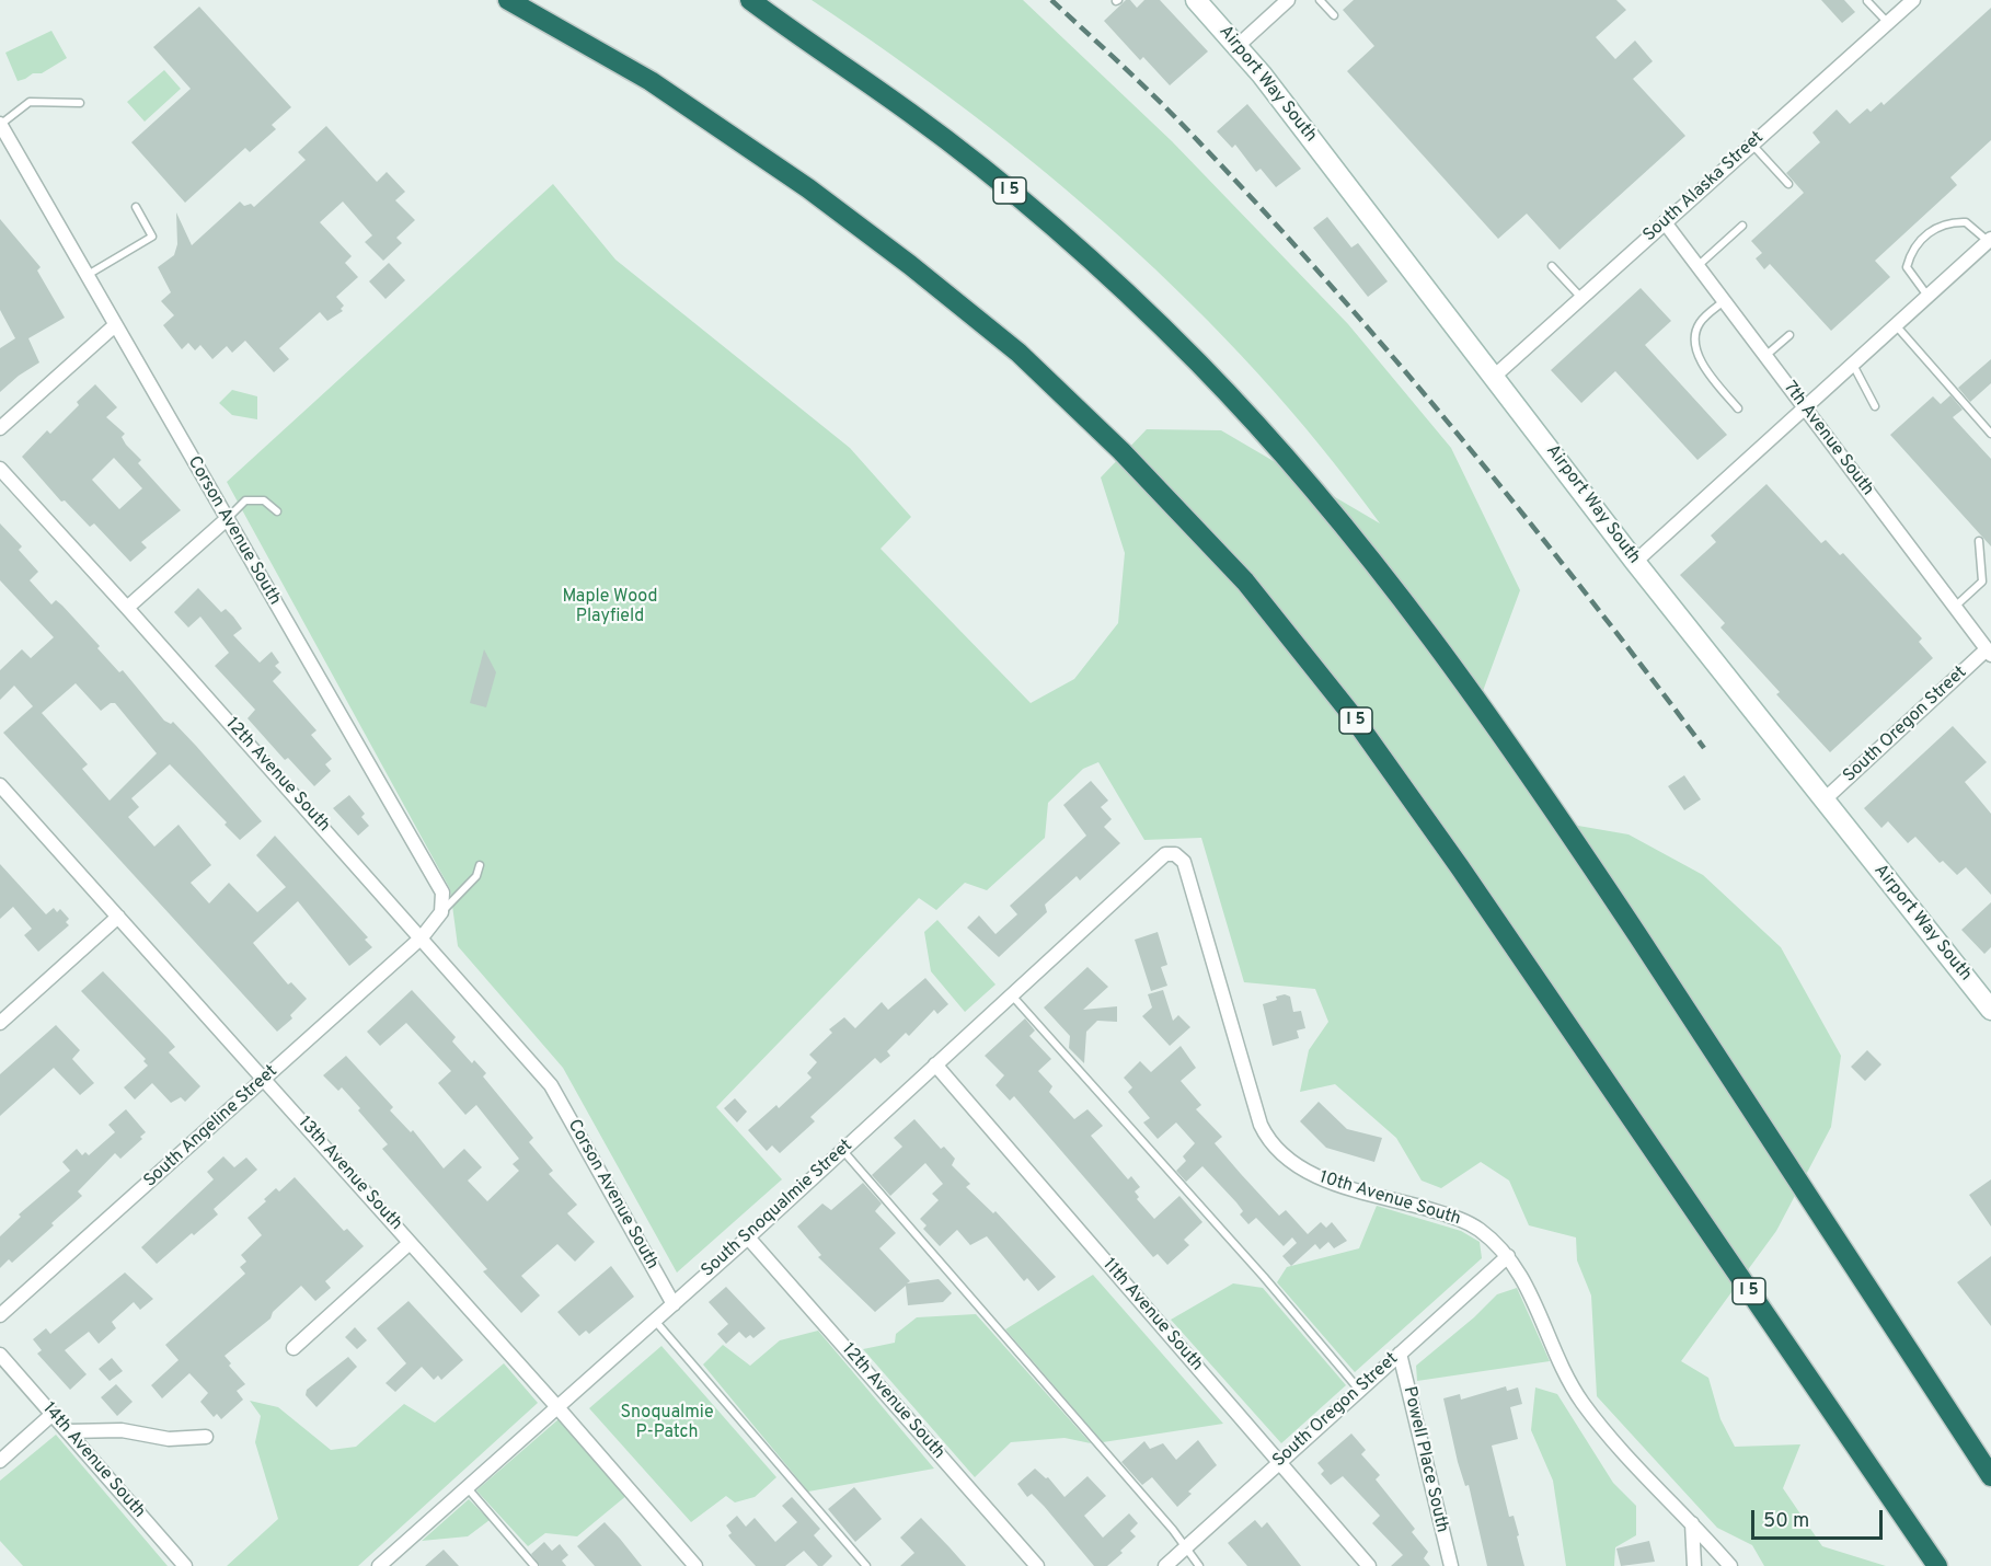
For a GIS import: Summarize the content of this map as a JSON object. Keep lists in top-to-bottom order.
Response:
{
  "streets": {
    "highway": ["I 5"],
    "main road": ["Airport Way South"],
    "street": [
      "South Alaska Street",
      "7th Avenue South",
      "Corson Avenue South",
      "South Oregon Street",
      "12th Avenue South",
      "South Angeline Street",
      "13th Avenue South",
      "10th Avenue South",
      "South Snoqualmie Street",
      "11th Avenue South",
      "Powell Place South",
      "14th Avenue South"
    ]
  },
  "crossings": [
    ["Airport Way South", "South Alaska Street"],
    ["Airport Way South", "South Oregon Street"],
    ["South Alaska Street", "7th Avenue South"],
    ["7th Avenue South", "South Oregon Street"],
    ["Corson Avenue South", "12th Avenue South"],
    ["Corson Avenue South", "South Snoqualmie Street"],
    ["South Oregon Street", "10th Avenue South"],
    ["South Oregon Street", "11th Avenue South"],
    ["South Oregon Street", "Powell Place South"],
    ["12th Avenue South", "South Angeline Street"],
    ["12th Avenue South", "South Snoqualmie Street"],
    ["South Angeline Street", "13th Avenue South"],
    ["13th Avenue South", "South Snoqualmie Street"],
    ["10th Avenue South", "South Snoqualmie Street"],
    ["South Snoqualmie Street", "11th Avenue South"]
  ],
  "parks": ["Maple Wood Playfield", "Snoqualmie P-Patch"],
  "scale_bar": "50 m"
}
